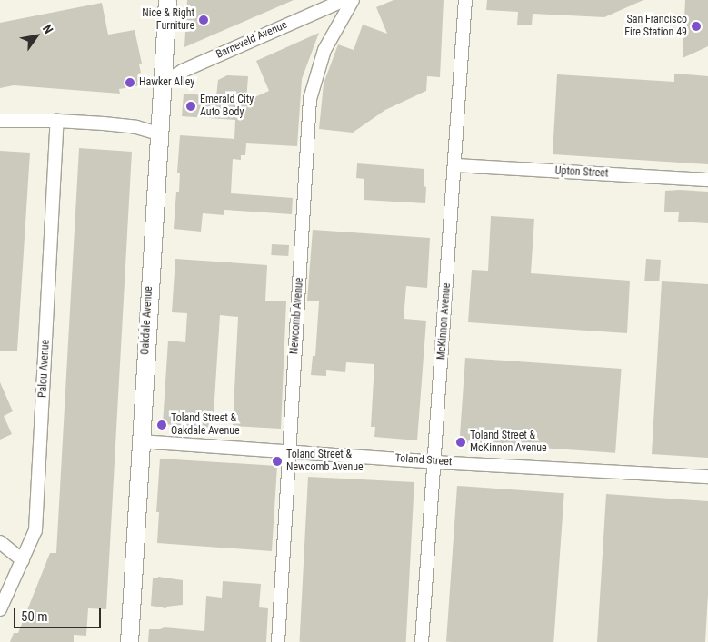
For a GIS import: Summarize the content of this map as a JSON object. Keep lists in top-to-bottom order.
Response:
{
  "streets": {
    "main road": ["Oakdale Avenue"],
    "street": [
      "Barneveld Avenue",
      "Upton Street",
      "Newcomb Avenue",
      "McKinnon Avenue",
      "Palou Avenue",
      "Toland Street"
    ]
  },
  "crossings": [
    ["Barneveld Avenue", "Oakdale Avenue"],
    ["Upton Street", "McKinnon Avenue"],
    ["Newcomb Avenue", "Toland Street"],
    ["Oakdale Avenue", "Toland Street"],
    ["McKinnon Avenue", "Toland Street"]
  ],
  "places": [
    "Nice & Right Furniture",
    "San Francisco Fire Station 49",
    "Hawker Alley",
    "Emerald City Auto Body",
    "Toland Street & Oakdale Avenue",
    "Toland Street & McKinnon Avenue",
    "Toland Street & Newcomb Avenue"
  ],
  "scale_bar": "50 m",
  "north": "top right"
}
